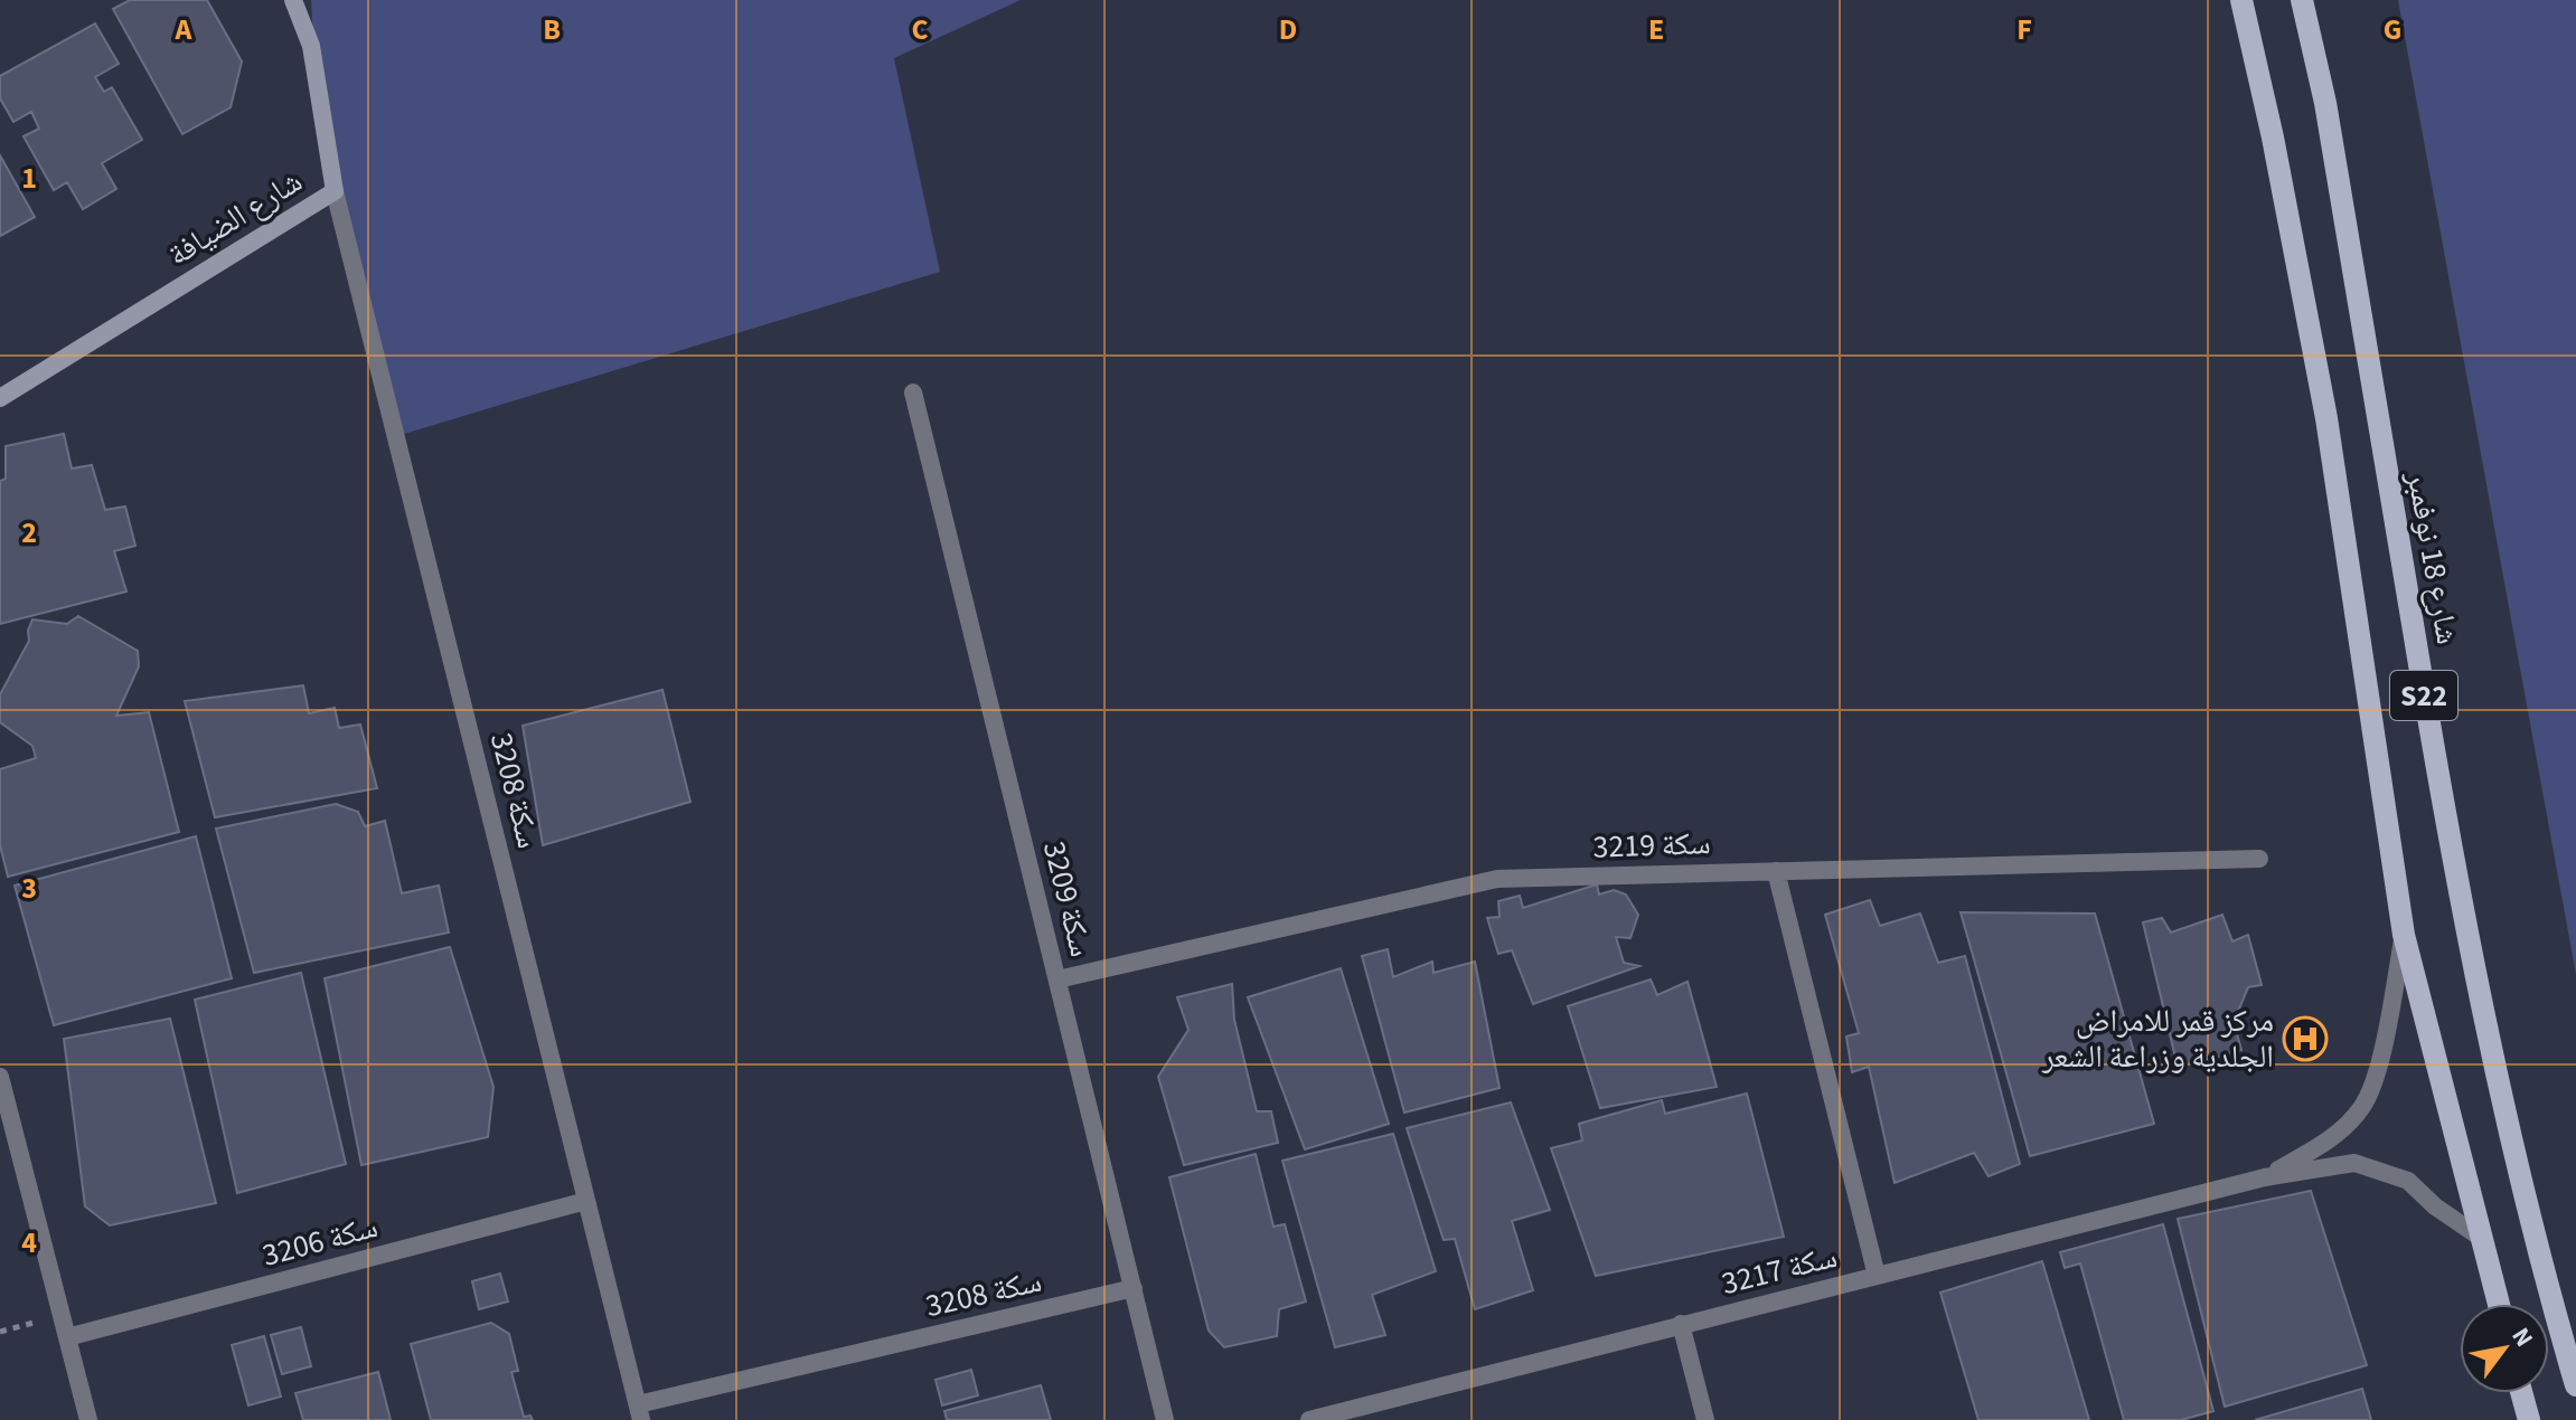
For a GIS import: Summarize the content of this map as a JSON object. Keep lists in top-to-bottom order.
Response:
{
  "streets": {
    "main road": ["شارع 18 نوفمبر", "S22"],
    "street": [
      "شارع الضيافة",
      "سكة 3208",
      "سكة 3219",
      "سكة 3209",
      "سكة 3206",
      "سكة 3217"
    ]
  },
  "crossings": [
    ["شارع الضيافة", "سكة 3208"],
    ["S22", "سكة 3217"],
    ["سكة 3208", "سكة 3209"],
    ["سكة 3208", "سكة 3206"],
    ["سكة 3219", "سكة 3209"]
  ],
  "places": {
    "hospital": ["مركز قمر للامراض الجلدية وزراعة الشعر"]
  },
  "north": "top right",
  "grid": {
    "columns": [
      "A",
      "B",
      "C",
      "D",
      "E",
      "F",
      "G"
    ],
    "rows": [
      "1",
      "2",
      "3",
      "4"
    ]
  }
}
